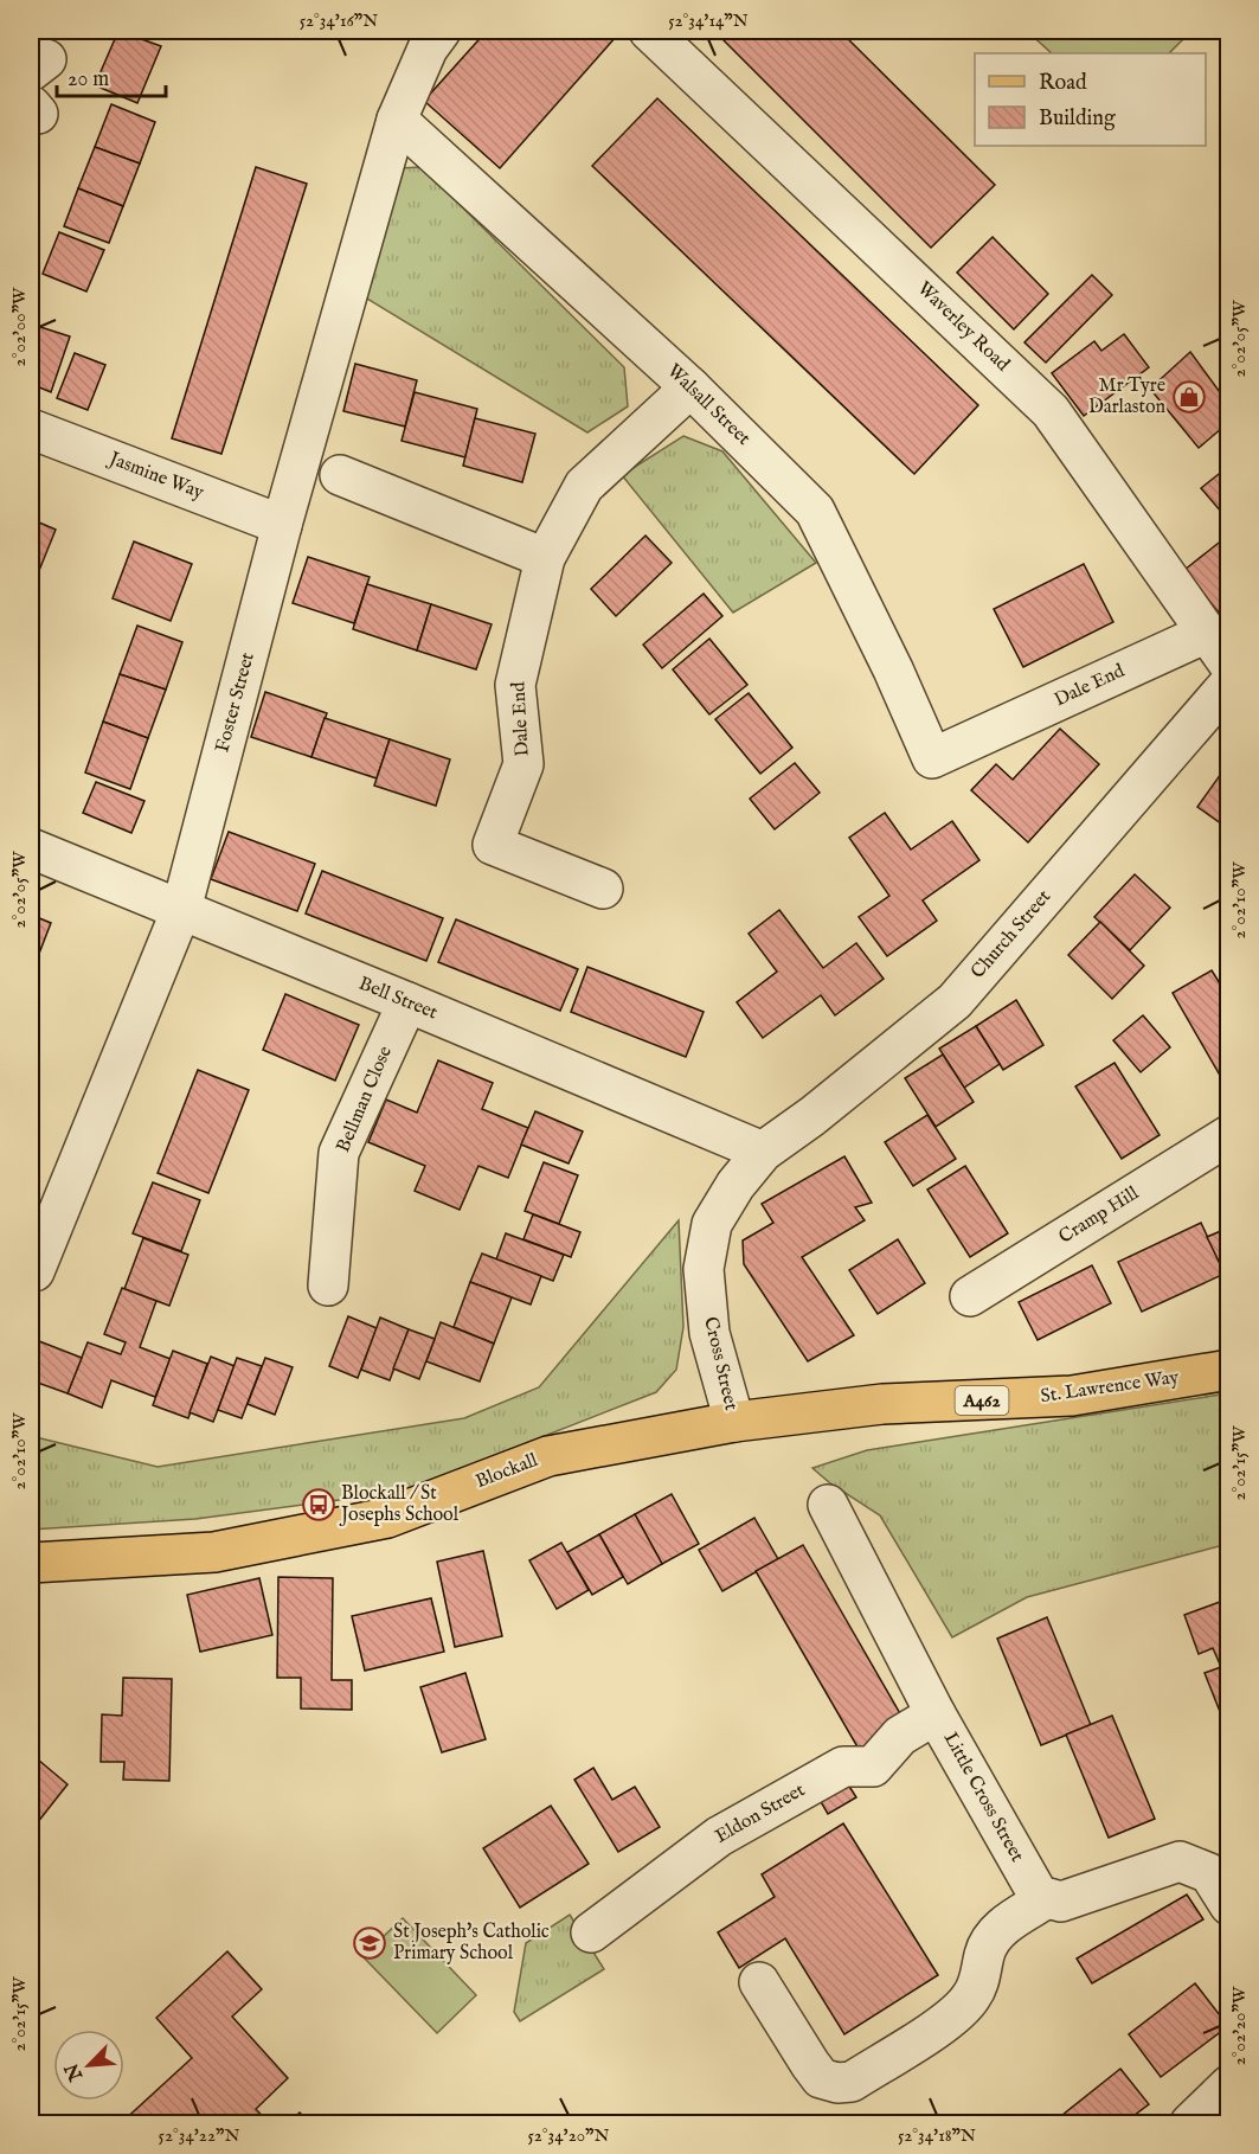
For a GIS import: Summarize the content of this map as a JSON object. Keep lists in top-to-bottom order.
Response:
{
  "streets": {
    "main road": ["St. Lawrence Way", "A462", "Blockall"],
    "street": [
      "Waverley Road",
      "Walsall Street",
      "Jasmine Way",
      "Dale End",
      "Foster Street",
      "Church Street",
      "Bell Street",
      "Bellman Close",
      "Cramp Hill",
      "Cross Street",
      "Little Cross Street",
      "Eldon Street"
    ]
  },
  "crossings": [
    ["Waverley Road", "Dale End"],
    ["Walsall Street", "Dale End"],
    ["Walsall Street", "Foster Street"],
    ["Jasmine Way", "Foster Street"],
    ["Foster Street", "Bell Street"],
    ["Church Street", "Bell Street"],
    ["Church Street", "Cross Street"],
    ["Bell Street", "Bellman Close"],
    ["Bell Street", "Cross Street"],
    ["Cross Street", "St. Lawrence Way"],
    ["Cross Street", "Blockall"],
    ["St. Lawrence Way", "Blockall"],
    ["Little Cross Street", "Eldon Street"]
  ],
  "places": {
    "shop": ["Mr Tyre Darlaston"],
    "bus stop": ["Blockall / St Josephs School"],
    "school or university": ["St Joseph's Catholic Primary School"]
  },
  "legend": ["Road", "Building"],
  "scale_bar": "20 m",
  "north": "bottom left",
  "coordinates": [
    "52°34'16\"N",
    "52°34'14\"N",
    "2°02'00\"W",
    "2°02'05\"W",
    "2°02'10\"W",
    "2°02'15\"W",
    "2°02'20\"W",
    "52°34'22\"N",
    "52°34'20\"N",
    "52°34'18\"N"
  ]
}
